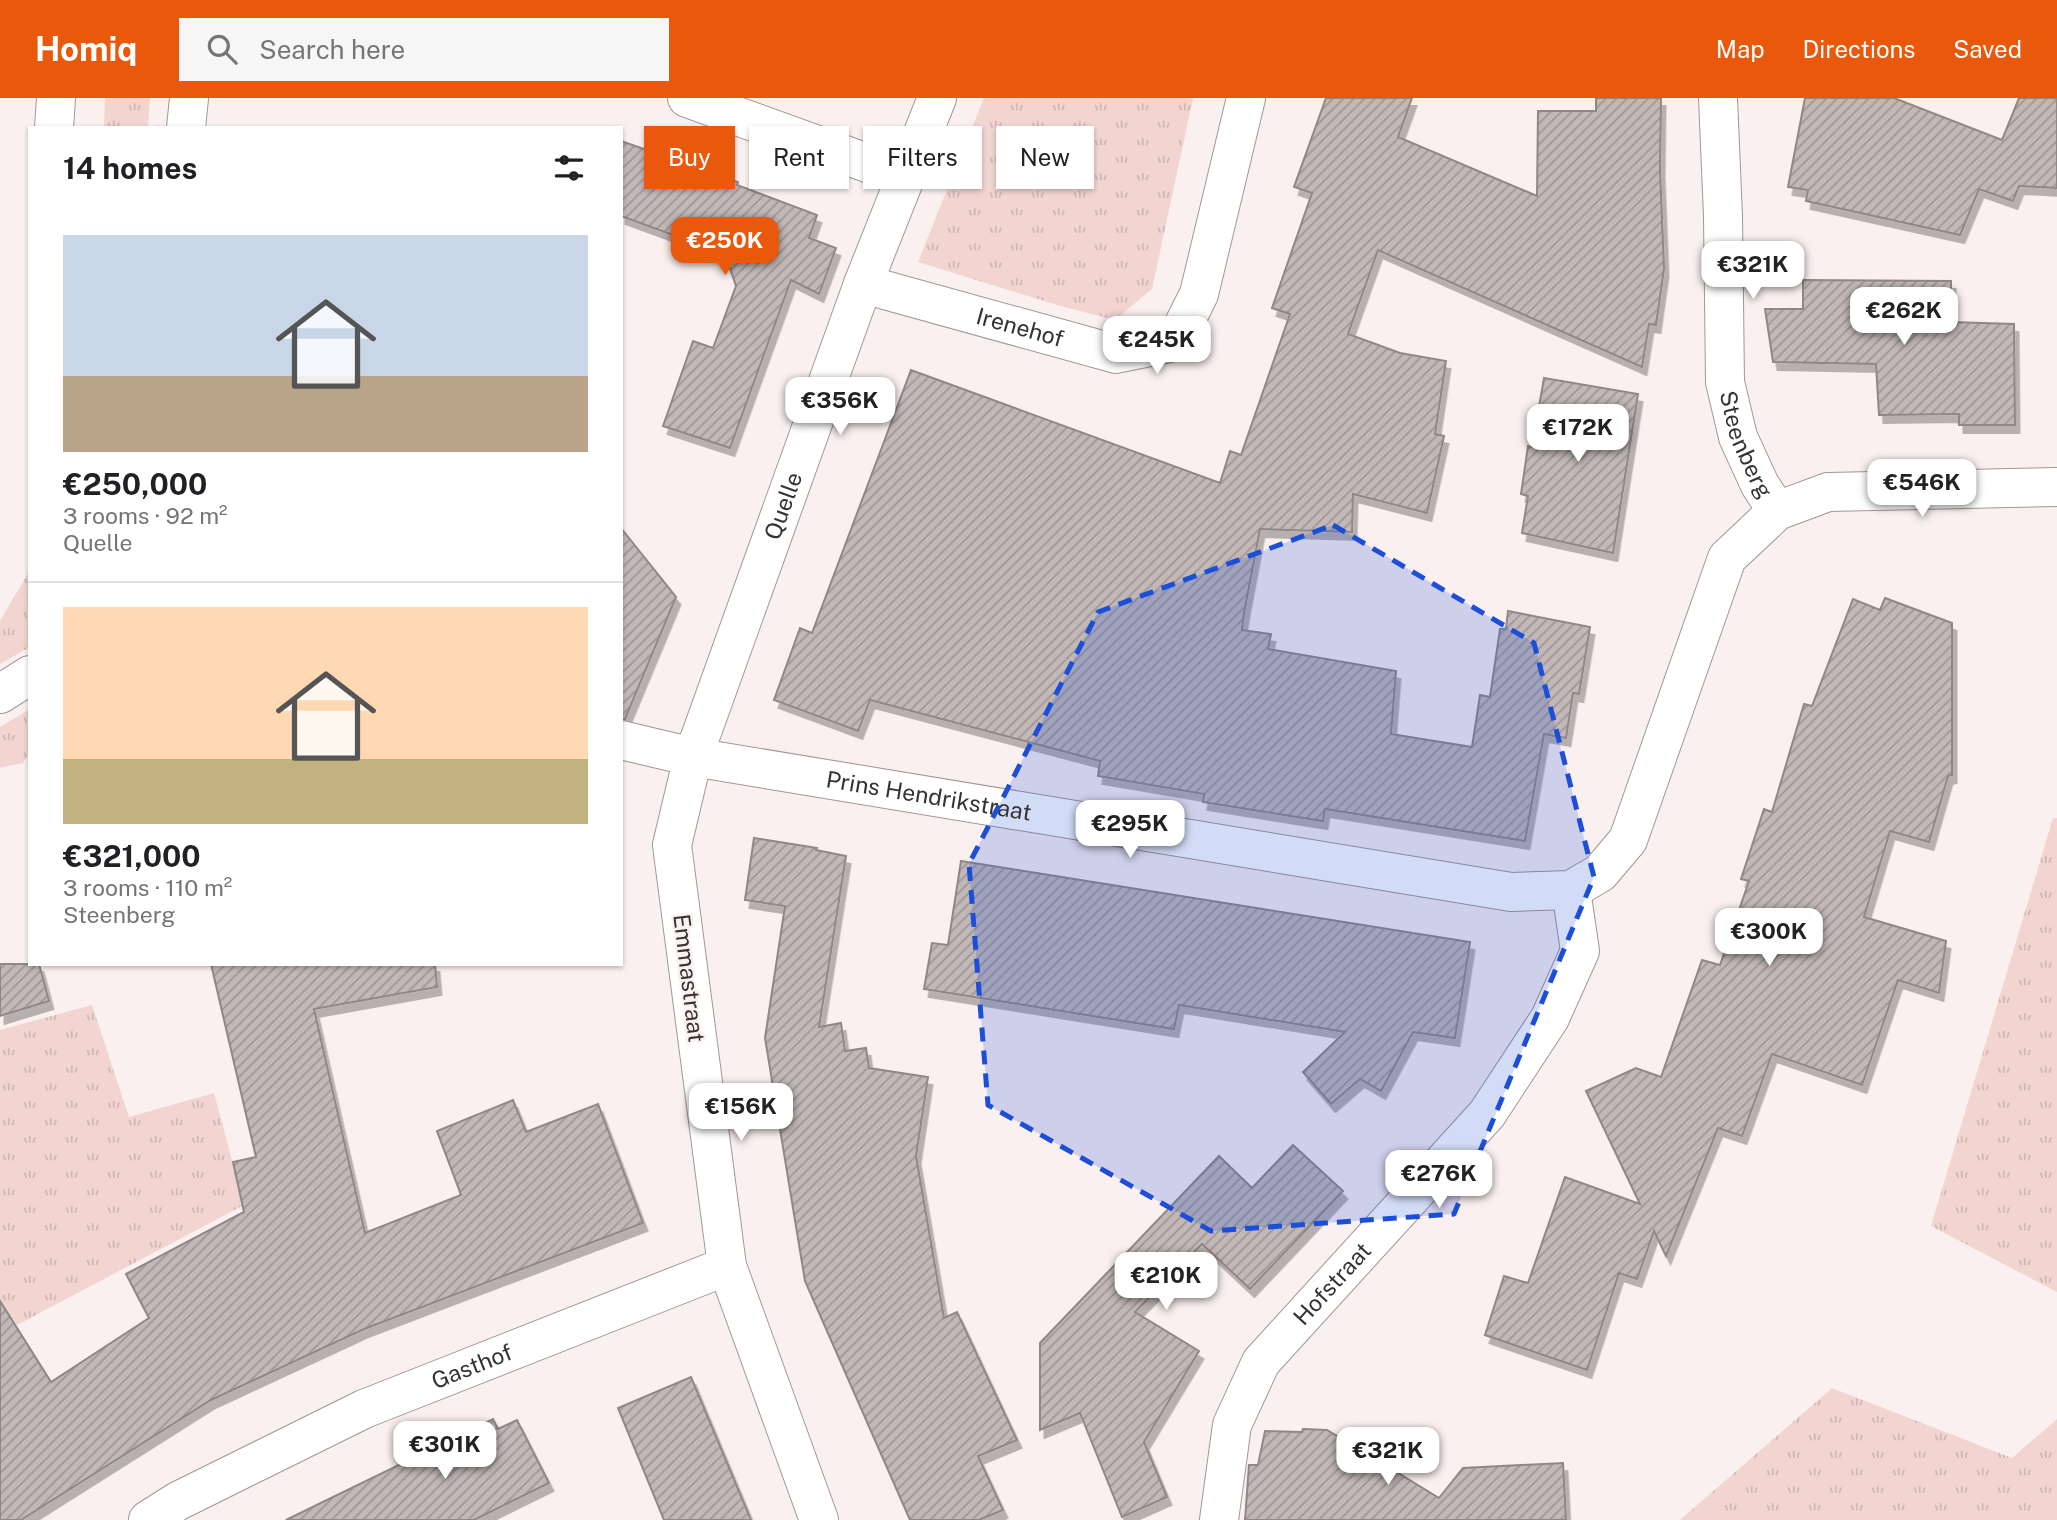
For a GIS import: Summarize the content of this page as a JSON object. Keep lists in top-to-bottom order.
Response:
{
  "streets": {
    "street": [
      "Irenehof",
      "Steenberg",
      "Quelle",
      "Prins Hendrikstraat",
      "Emmastraat",
      "Hofstraat",
      "Gasthof"
    ]
  },
  "crossings": [
    ["Irenehof", "Quelle"],
    ["Steenberg", "Prins Hendrikstraat"],
    ["Steenberg", "Hofstraat"],
    ["Quelle", "Prins Hendrikstraat"],
    ["Quelle", "Emmastraat"],
    ["Prins Hendrikstraat", "Emmastraat"],
    ["Prins Hendrikstraat", "Hofstraat"],
    ["Emmastraat", "Gasthof"]
  ],
  "page": {
    "header": "Homiq",
    "search": "Search here",
    "nav": ["Map", "Directions", "Saved"],
    "chip": [
      "Buy",
      "Rent",
      "Filters",
      "New"
    ],
    "heading": "14 homes",
    "list": [
      {
        "name": "€250,000",
        "note": "3 rooms · 92 m² · Quelle"
      },
      {
        "name": "€321,000",
        "note": "3 rooms · 110 m² · Steenberg"
      }
    ],
    "price": [
      "€250K",
      "€321K",
      "€262K",
      "€245K",
      "€356K",
      "€172K",
      "€546K",
      "€295K",
      "€300K",
      "€156K",
      "€276K",
      "€210K",
      "€301K",
      "€321K"
    ]
  }
}
